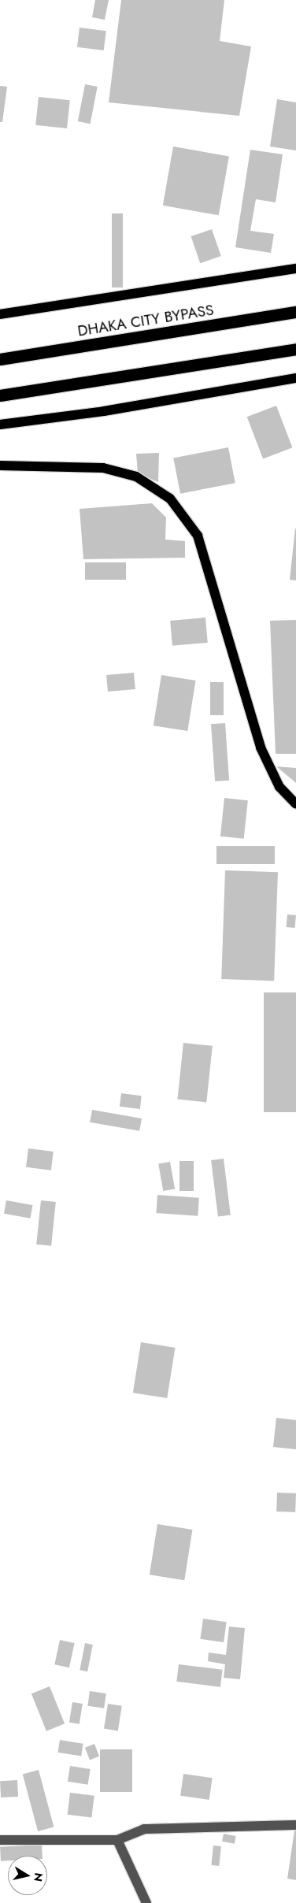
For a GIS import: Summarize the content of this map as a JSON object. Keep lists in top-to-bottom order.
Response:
{
  "streets": {
    "highway": ["DHAKA CITY BYPASS"]
  },
  "north": "right"
}
